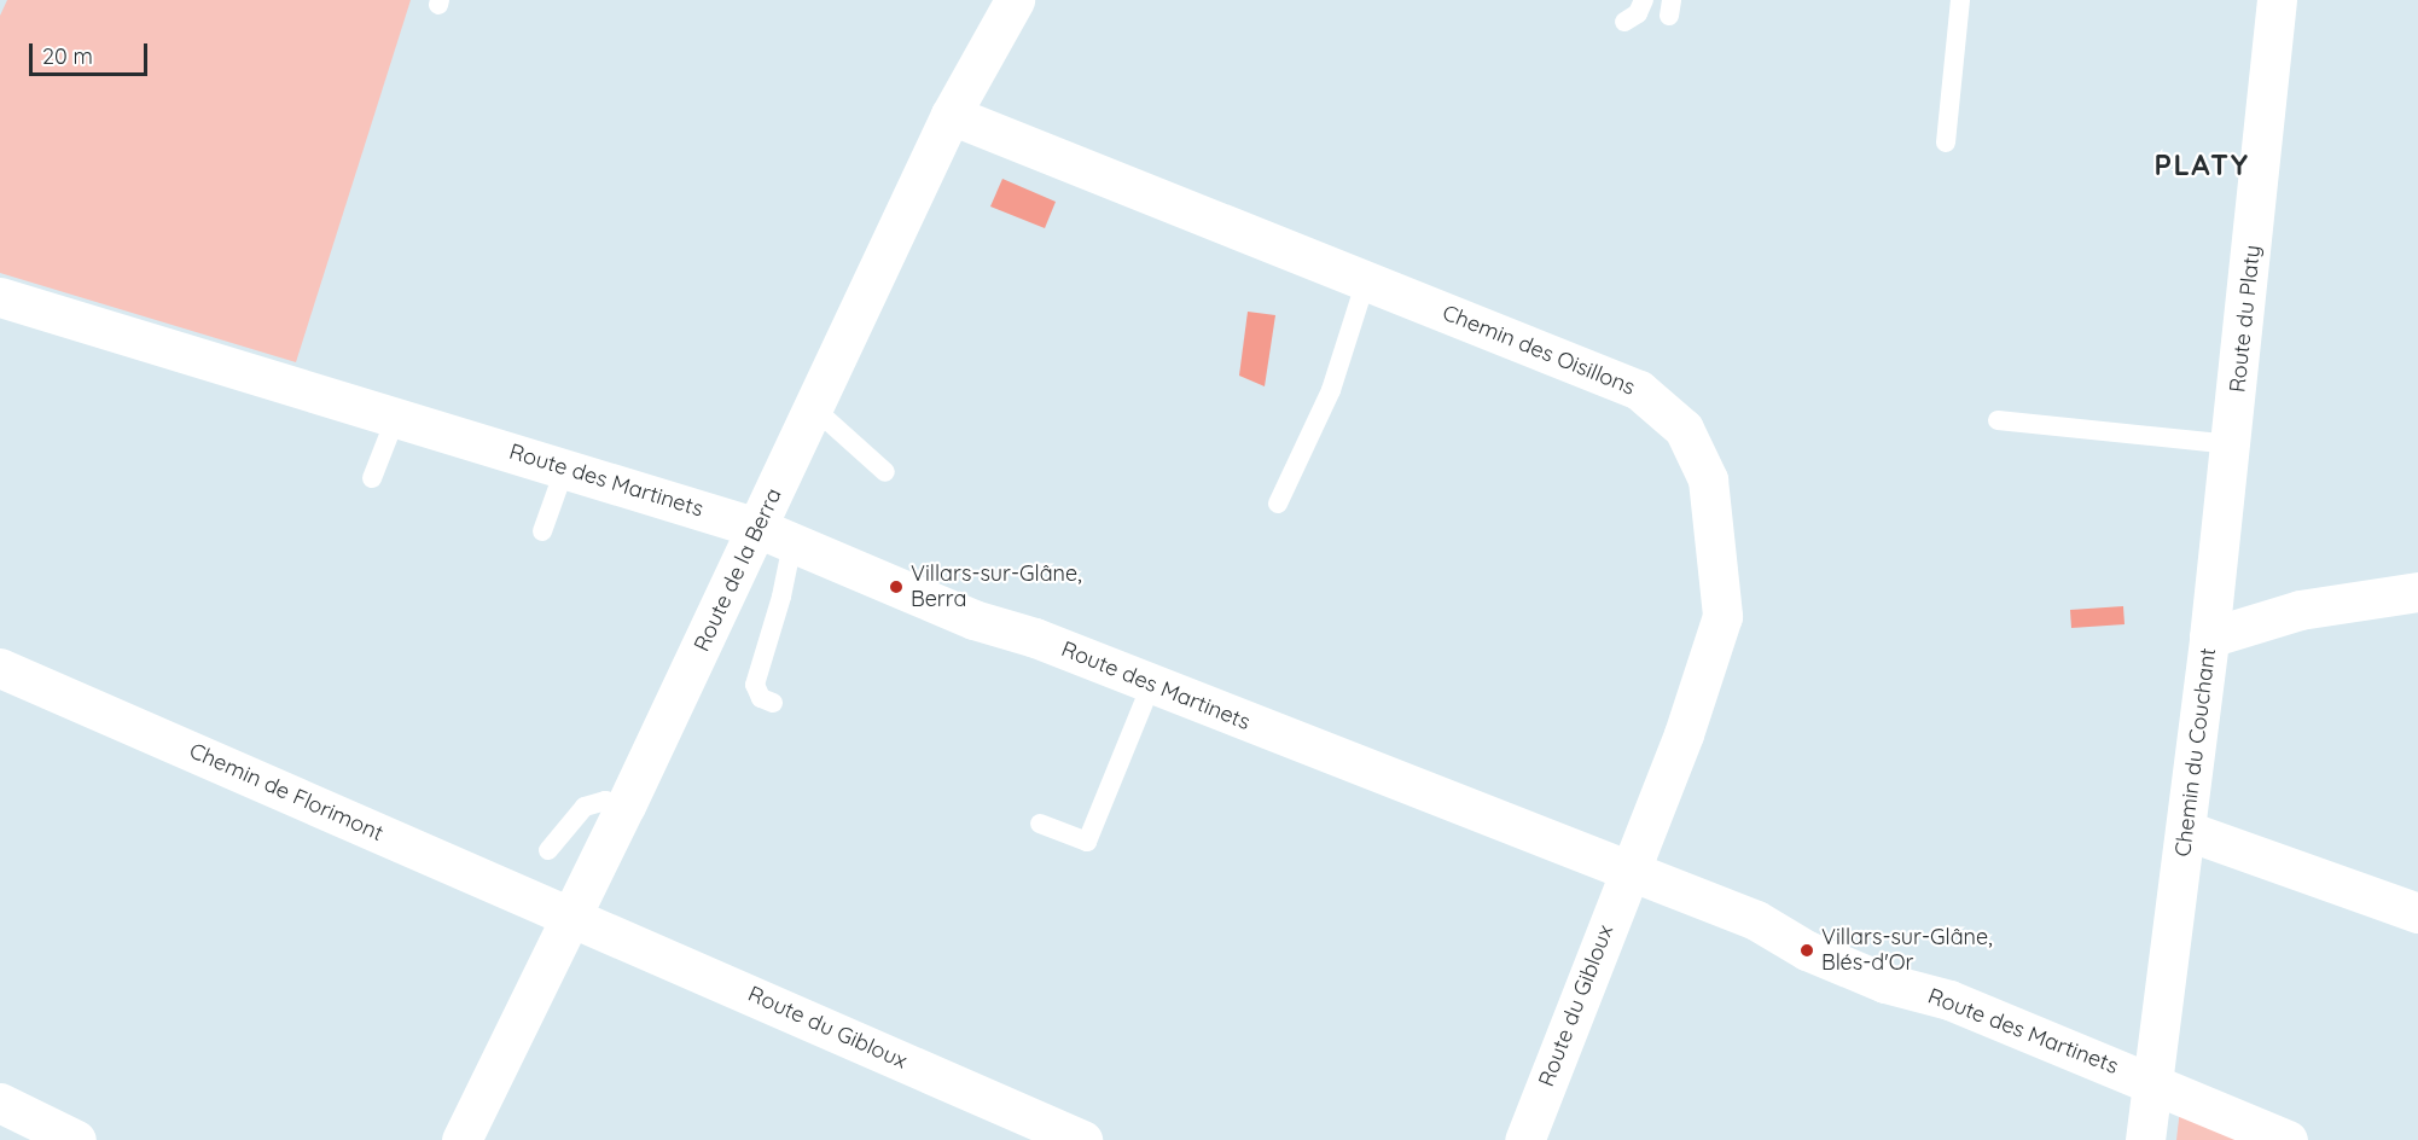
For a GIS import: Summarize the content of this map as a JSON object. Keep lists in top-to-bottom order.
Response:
{
  "streets": {
    "street": [
      "Route du Platy",
      "Chemin des Oisillons",
      "Route des Martinets",
      "Route de la Berra",
      "Chemin du Couchant",
      "Chemin de Florimont",
      "Route du Gibloux"
    ]
  },
  "crossings": [
    ["Route du Platy", "Chemin du Couchant"],
    ["Chemin des Oisillons", "Route des Martinets"],
    ["Chemin des Oisillons", "Route de la Berra"],
    ["Chemin des Oisillons", "Route du Gibloux"],
    ["Route des Martinets", "Route de la Berra"],
    ["Route des Martinets", "Chemin du Couchant"],
    ["Route des Martinets", "Route du Gibloux"],
    ["Route de la Berra", "Chemin de Florimont"],
    ["Route de la Berra", "Route du Gibloux"],
    ["Chemin de Florimont", "Route du Gibloux"]
  ],
  "districts": ["PLATY"],
  "places": ["Villars-sur-Glâne, Berra", "Villars-sur-Glâne, Blés-d'Or"],
  "scale_bar": "20 m"
}
